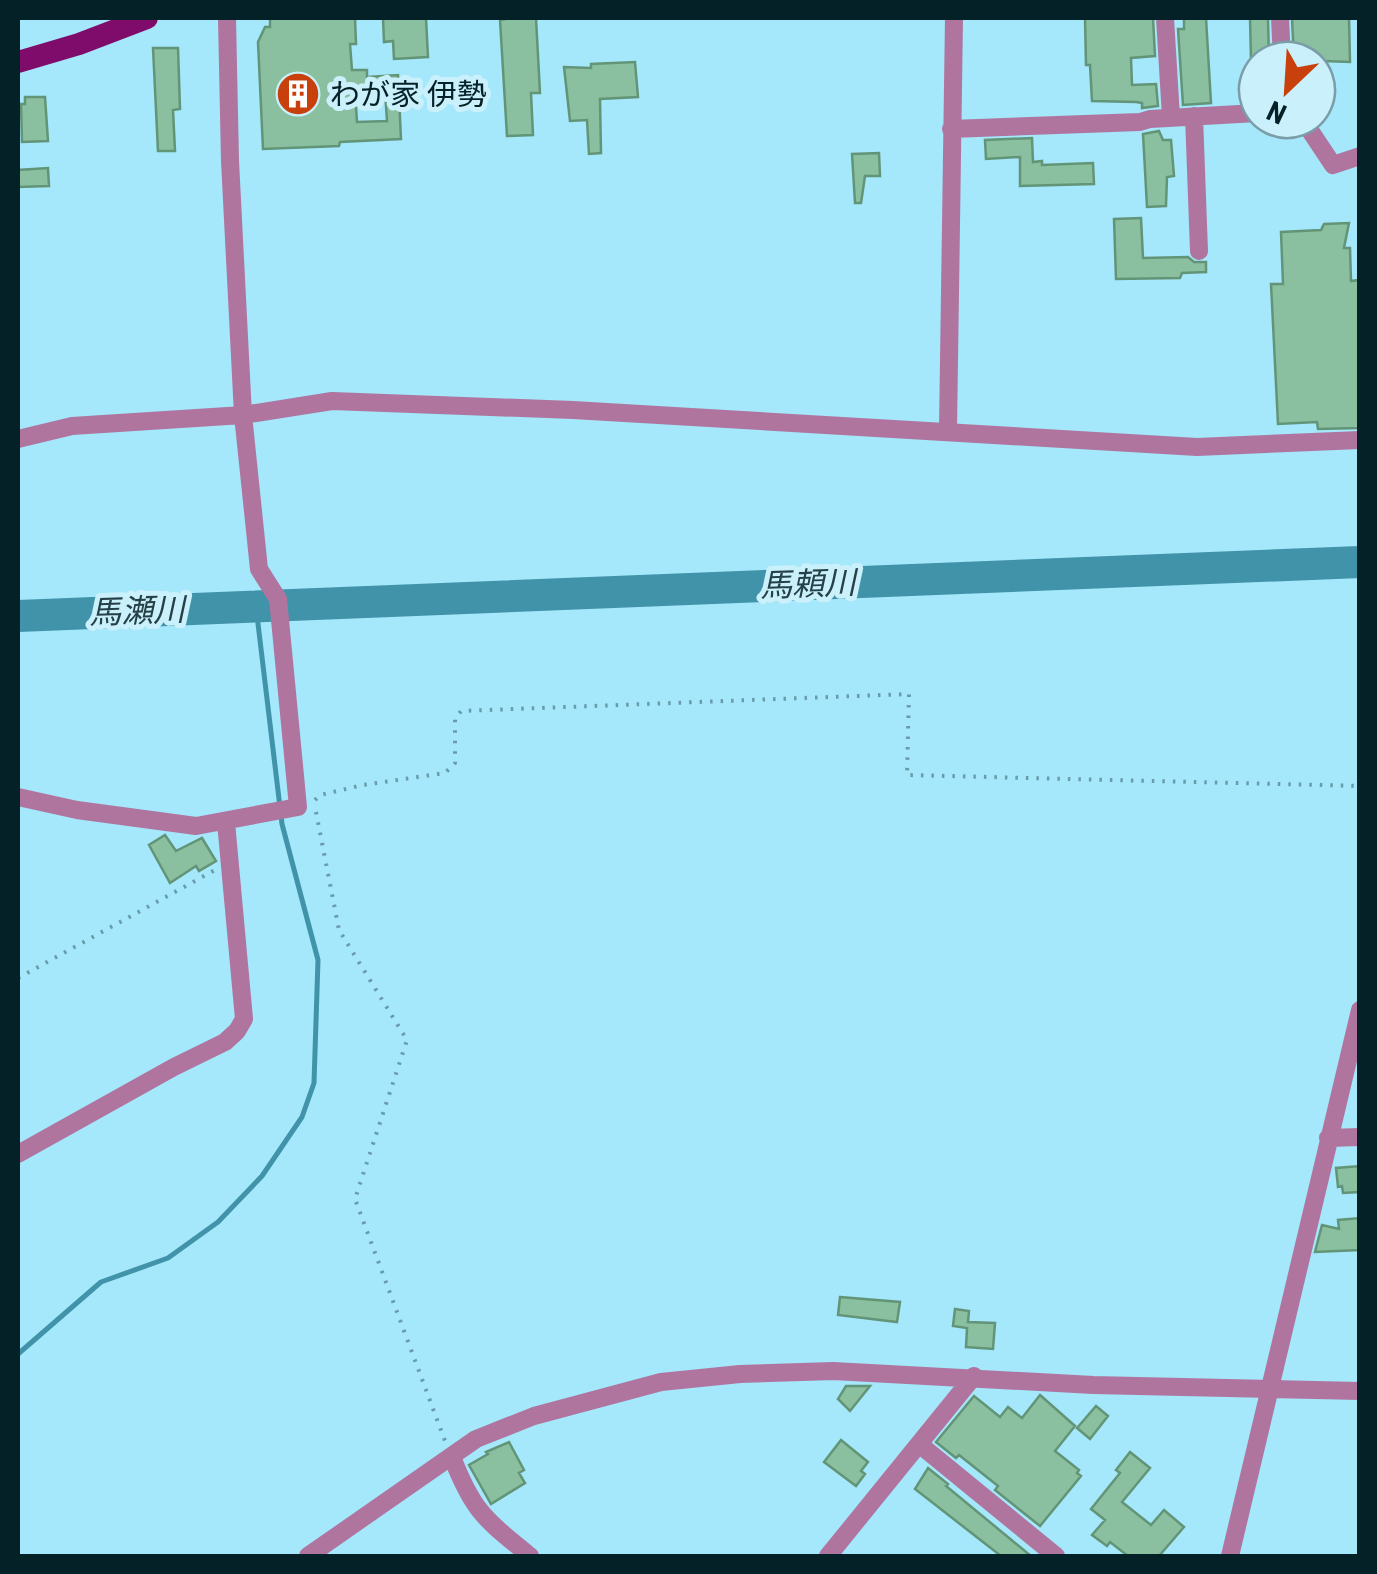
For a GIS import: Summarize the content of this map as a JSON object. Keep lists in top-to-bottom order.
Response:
{
  "water": ["馬頼川", "馬瀬川"],
  "places": {
    "building": ["わが家 伊勢"]
  },
  "north": "bottom left"
}
